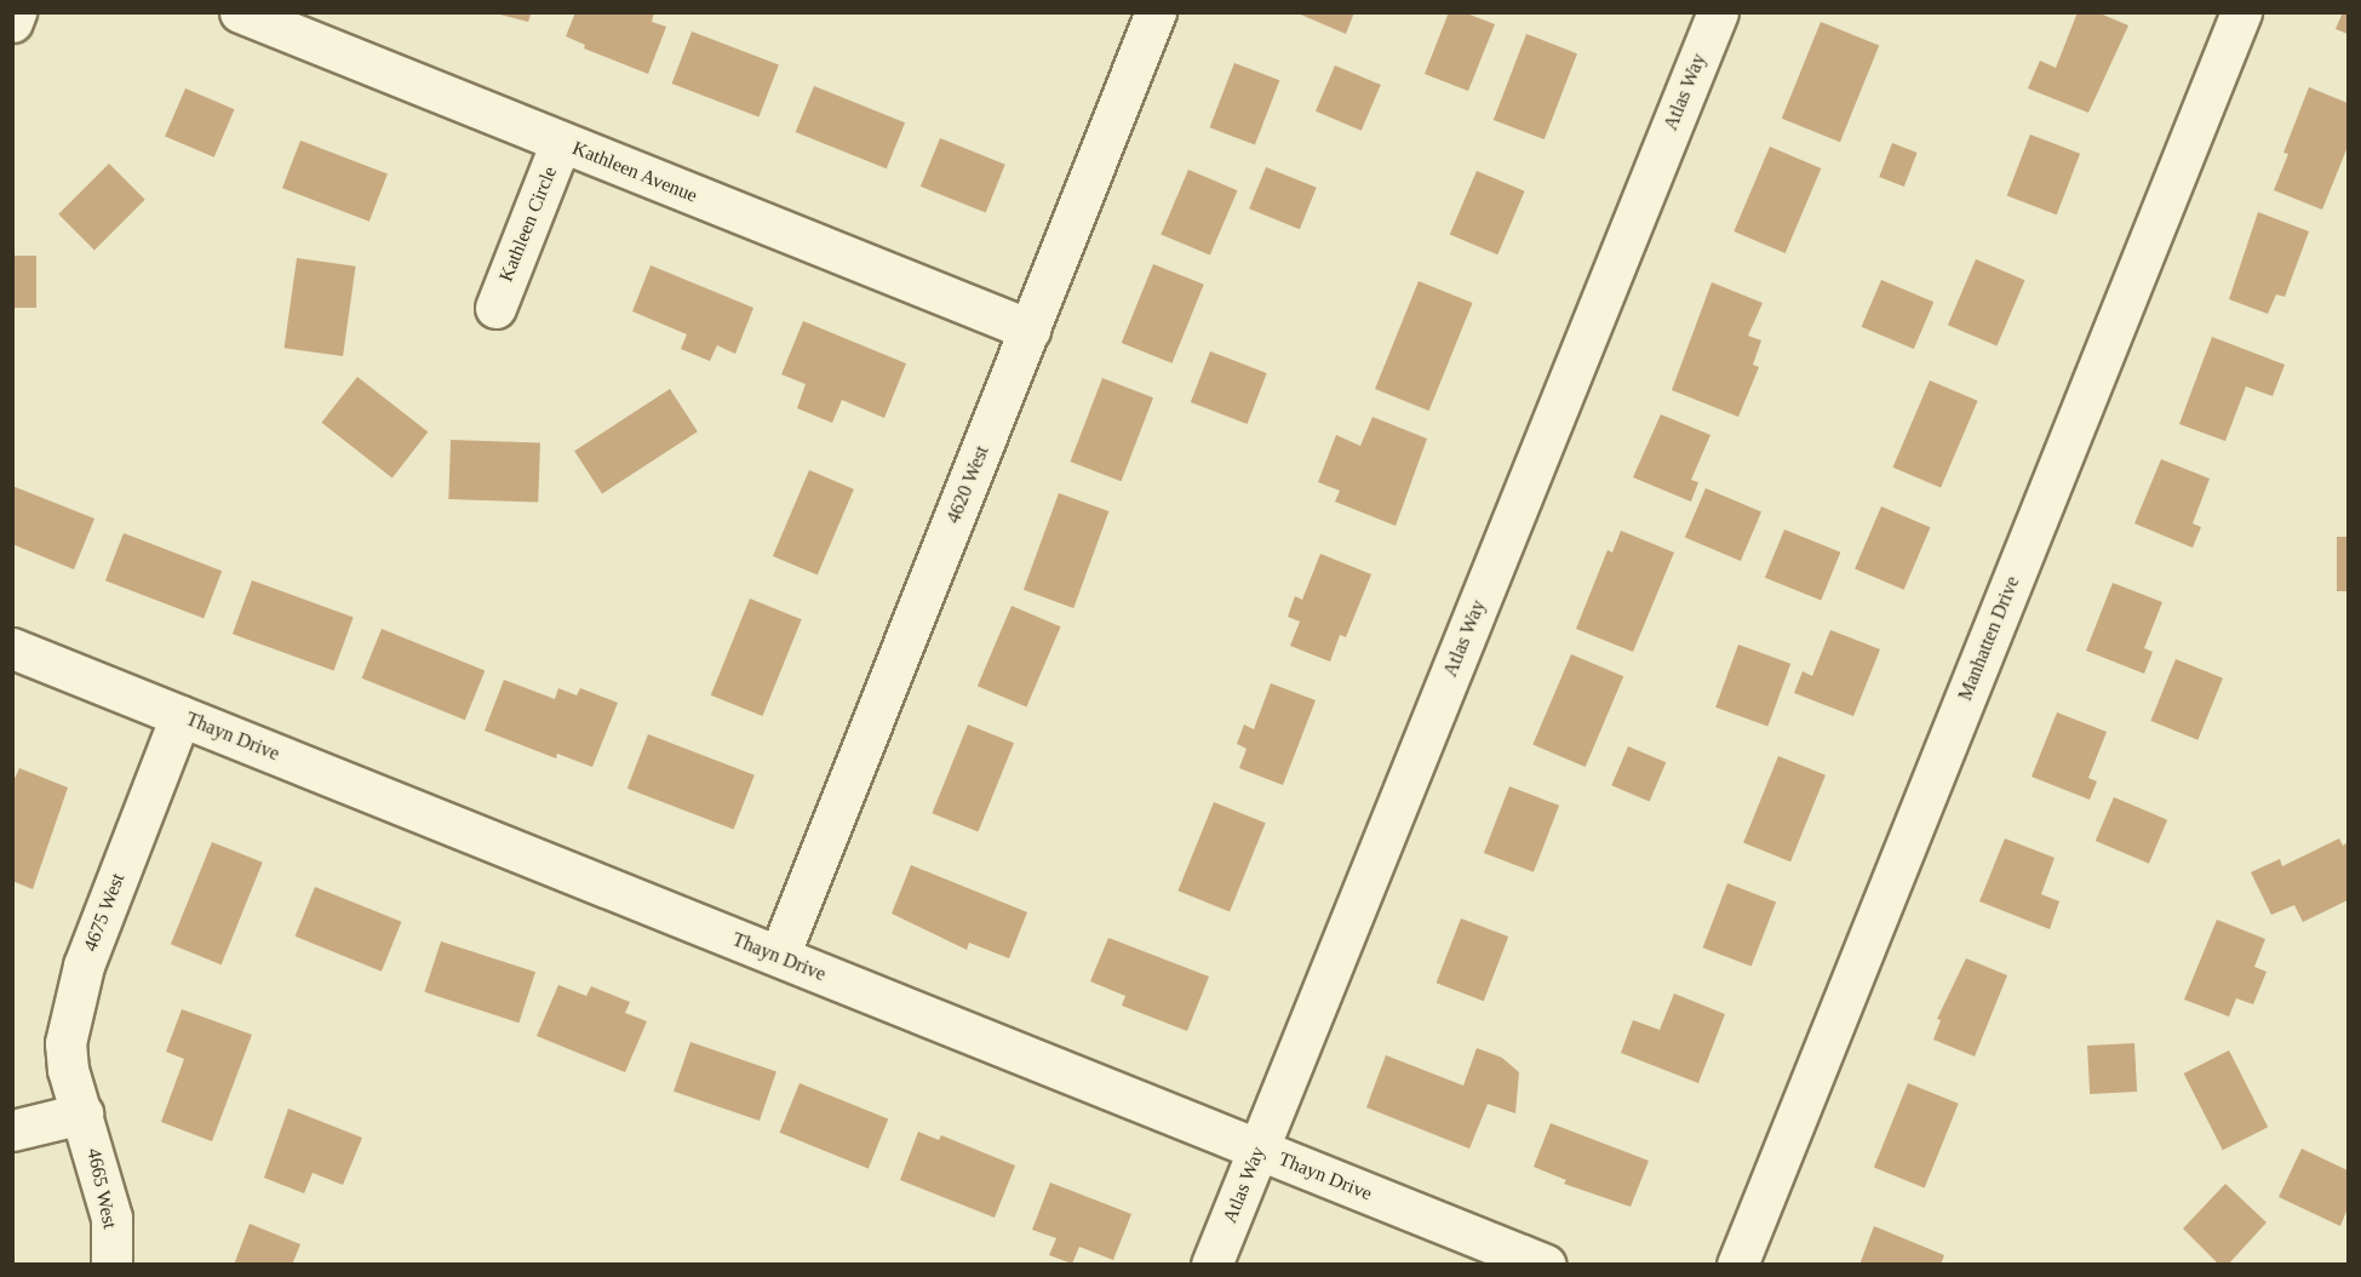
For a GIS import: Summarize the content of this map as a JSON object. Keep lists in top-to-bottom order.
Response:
{
  "streets": {
    "street": [
      "Atlas Way",
      "Kathleen Avenue",
      "Kathleen Circle",
      "4620 West",
      "Manhatten Drive",
      "Thayn Drive",
      "4675 West",
      "4665 West"
    ]
  },
  "crossings": [
    ["Atlas Way", "Thayn Drive"],
    ["Kathleen Avenue", "Kathleen Circle"],
    ["Kathleen Avenue", "4620 West"],
    ["4620 West", "Thayn Drive"],
    ["Thayn Drive", "4675 West"],
    ["4675 West", "4665 West"]
  ]
}
